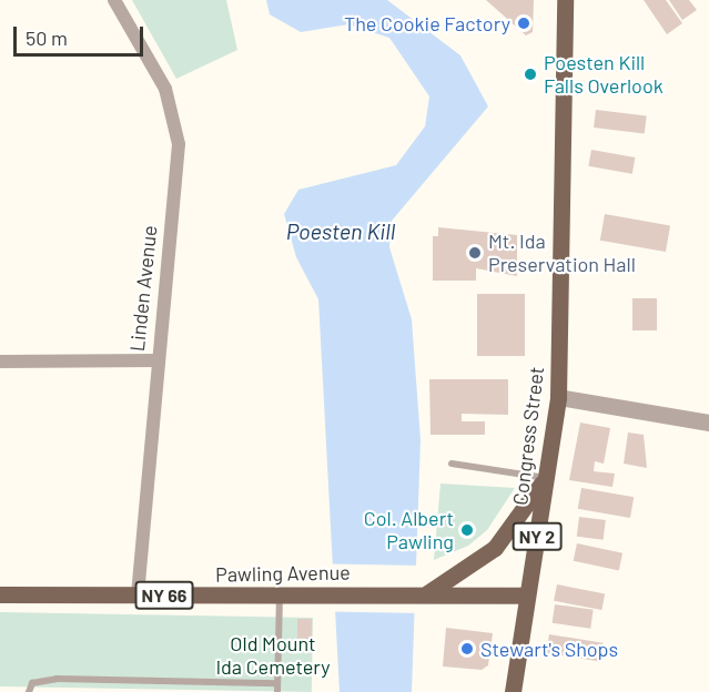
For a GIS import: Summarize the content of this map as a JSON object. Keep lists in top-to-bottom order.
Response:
{
  "streets": {
    "main road": [
      "Congress Street",
      "NY 2",
      "Pawling Avenue",
      "NY 66"
    ],
    "street": ["Linden Avenue"]
  },
  "crossings": [
    ["Linden Avenue", "Pawling Avenue"],
    ["Congress Street", "NY 2"],
    ["Congress Street", "Pawling Avenue"],
    ["NY 2", "Pawling Avenue"]
  ],
  "water": ["Poesten Kill"],
  "parks": ["Old Mount Ida Cemetery"],
  "places": [
    "The Cookie Factory",
    "Poesten Kill Falls Overlook",
    "Mt. Ida Preservation Hall",
    "Col. Albert Pawling",
    "Stewart's Shops"
  ],
  "scale_bar": "50 m"
}
